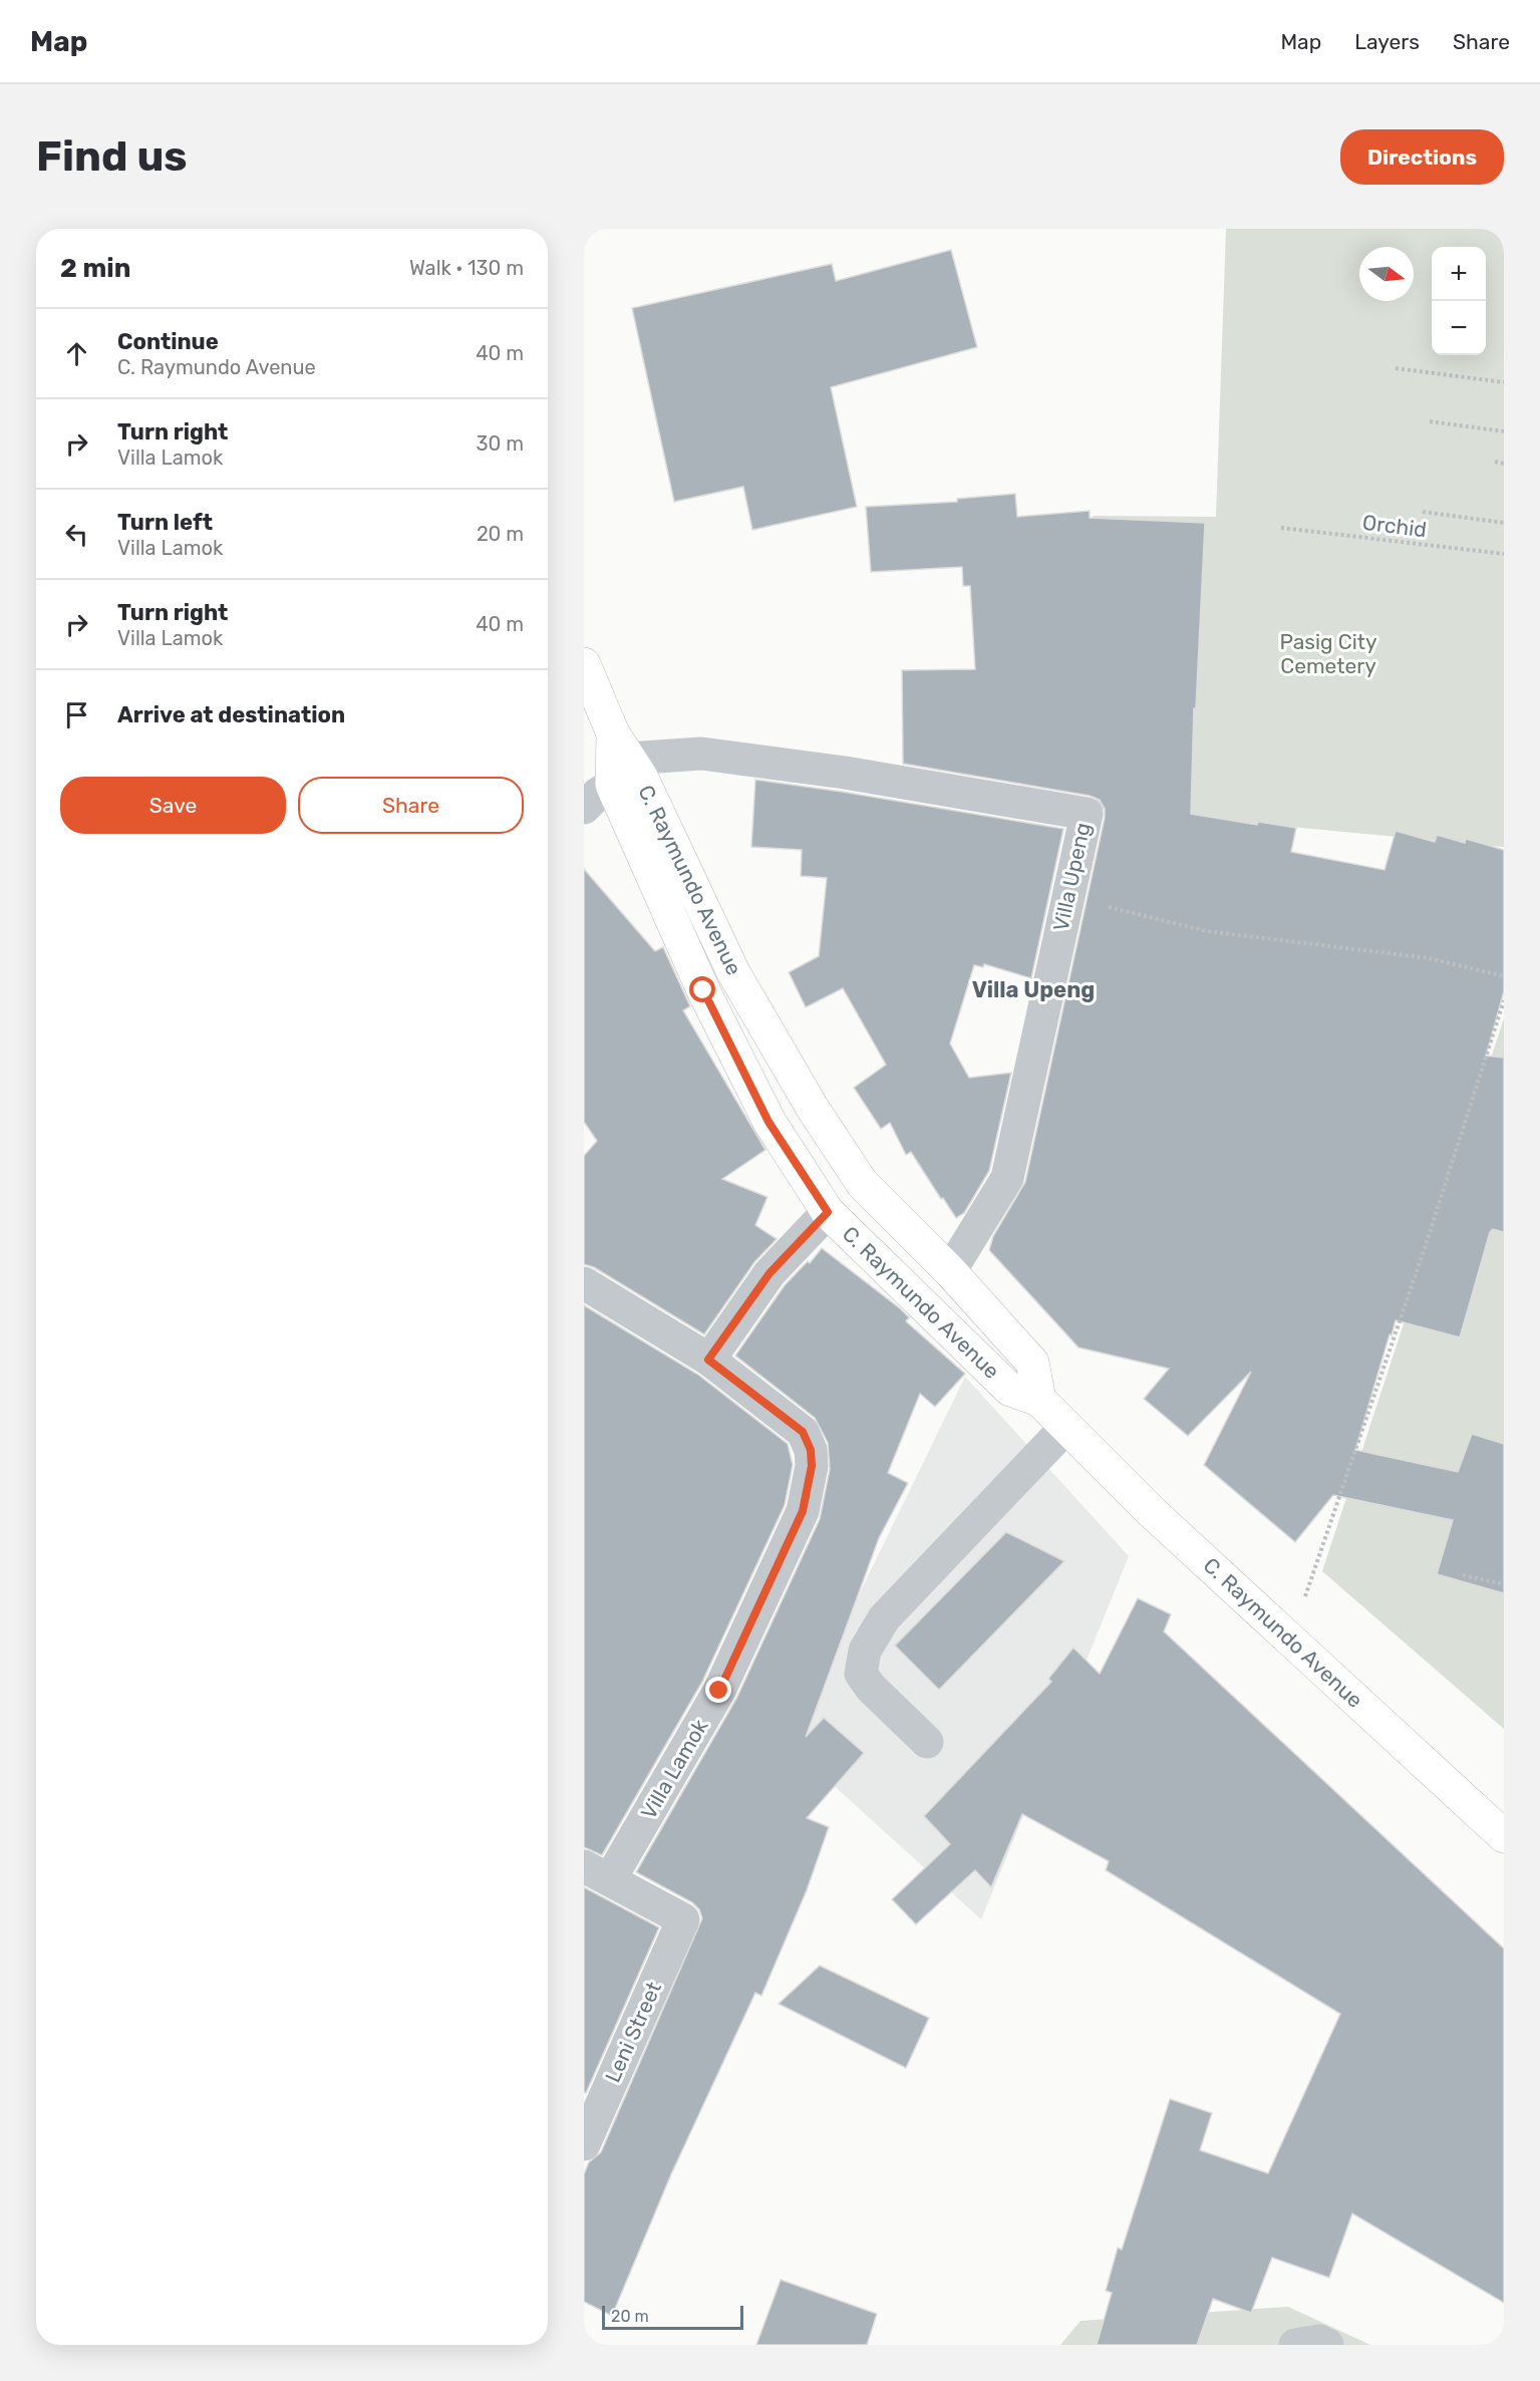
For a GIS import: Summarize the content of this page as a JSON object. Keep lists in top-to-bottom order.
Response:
{
  "streets": {
    "main road": ["C. Raymundo Avenue"],
    "street": ["Villa Upeng", "Villa Lamok", "Leni Street"],
    "path": ["Orchid"]
  },
  "crossings": [
    ["Villa Upeng", "C. Raymundo Avenue"],
    ["Villa Lamok", "Leni Street"]
  ],
  "districts": ["Villa Upeng"],
  "parks": ["Pasig City Cemetery"],
  "scale_bar": "20 m",
  "north": "right",
  "page": {
    "header": "Map",
    "nav": ["Map", "Layers", "Share"],
    "buttons": [
      "Directions",
      ["Save", "Share"]
    ],
    "title": "Find us",
    "heading": ["2 min", "Walk · 130 m"],
    "map_buttons": ["+", "−"],
    "list": [
      ["Continue", "C. Raymundo Avenue", "40 m"],
      ["Turn right", "Villa Lamok", "30 m"],
      ["Turn left", "Villa Lamok", "20 m"],
      ["Turn right", "Villa Lamok", "40 m"],
      "Arrive at destination"
    ],
    "scale": "20 m"
  }
}
